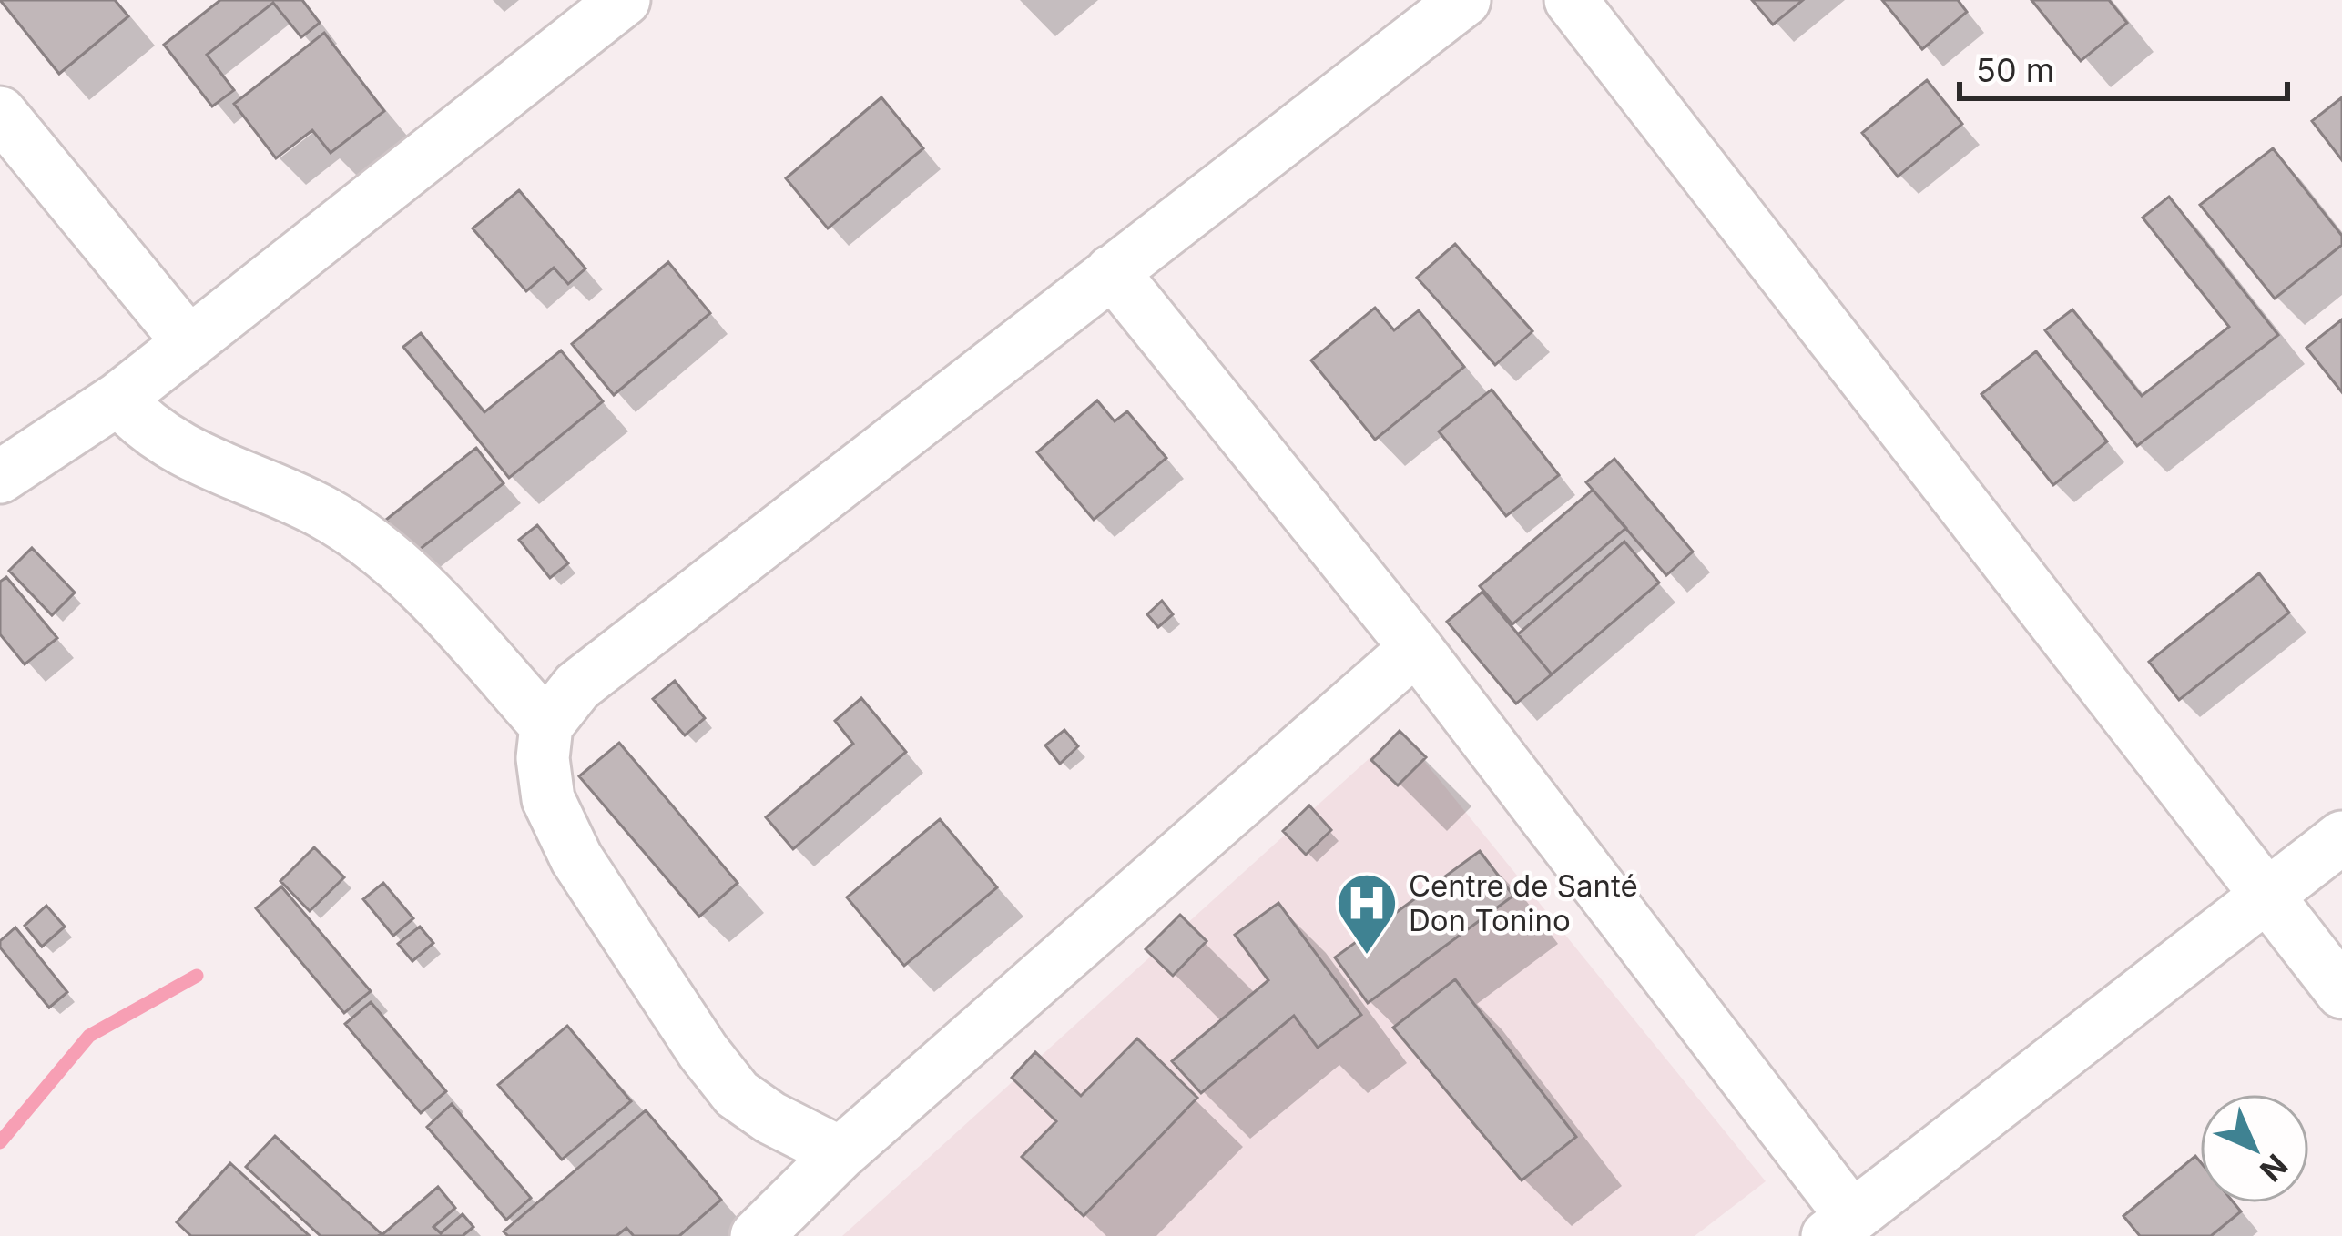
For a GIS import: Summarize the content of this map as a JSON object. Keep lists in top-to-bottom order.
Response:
{
  "places": {
    "hospital": ["Centre de Santé Don Tonino"]
  },
  "scale_bar": "50 m",
  "north": "bottom right"
}
